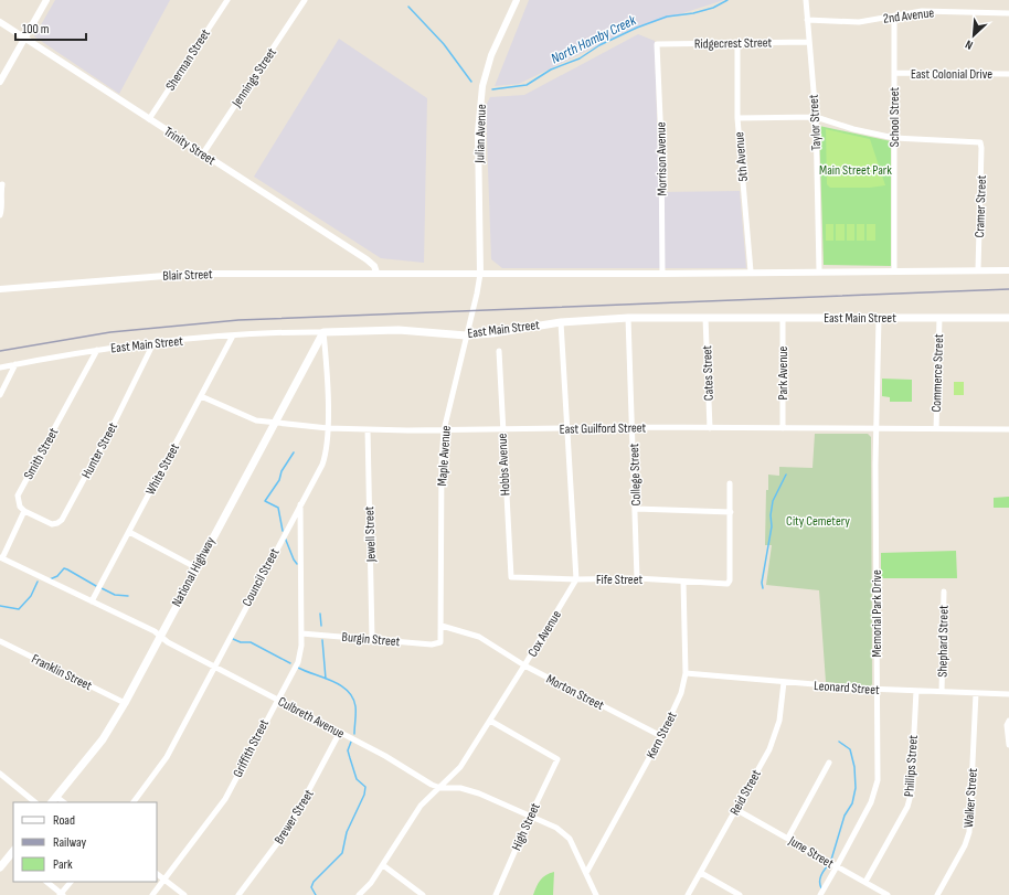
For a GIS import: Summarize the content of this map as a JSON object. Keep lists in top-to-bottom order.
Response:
{
  "streets": {
    "main road": ["East Main Street", "National Highway"],
    "street": [
      "2nd Avenue",
      "Ridgecrest Street",
      "Sherman Street",
      "East Colonial Drive",
      "Jennings Street",
      "School Street",
      "Taylor Street",
      "Julian Avenue",
      "Trinity Street",
      "5th Avenue",
      "Morrison Avenue",
      "Cramer Street",
      "Blair Street",
      "Cates Street",
      "Park Avenue",
      "Commerce Street",
      "East Guilford Street",
      "Hunter Street",
      "Smith Street",
      "Maple Avenue",
      "Hobbs Avenue",
      "White Street",
      "College Street",
      "Jewell Street",
      "Council Street",
      "Fife Street",
      "Memorial Park Drive",
      "Cox Avenue",
      "Burgin Street",
      "Shephard Street",
      "Franklin Street",
      "Leonard Street",
      "Morton Street",
      "Culbreth Avenue",
      "Kern Street",
      "Griffith Street",
      "Phillips Street",
      "Reid Street",
      "Walker Street",
      "Brewer Street",
      "High Street",
      "June Street"
    ]
  },
  "crossings": [
    ["2nd Avenue", "School Street"],
    ["2nd Avenue", "Taylor Street"],
    ["Ridgecrest Street", "Taylor Street"],
    ["Ridgecrest Street", "5th Avenue"],
    ["Ridgecrest Street", "Morrison Avenue"],
    ["Sherman Street", "Trinity Street"],
    ["East Colonial Drive", "School Street"],
    ["Jennings Street", "Trinity Street"],
    ["School Street", "Cramer Street"],
    ["Julian Avenue", "Maple Avenue"],
    ["Trinity Street", "Blair Street"],
    ["East Main Street", "Cates Street"],
    ["East Main Street", "Park Avenue"],
    ["East Main Street", "Commerce Street"],
    ["East Main Street", "Hunter Street"],
    ["East Main Street", "Smith Street"],
    ["East Main Street", "Maple Avenue"],
    ["East Main Street", "White Street"],
    ["East Main Street", "College Street"],
    ["East Main Street", "National Highway"],
    ["East Main Street", "Council Street"],
    ["East Main Street", "Memorial Park Drive"],
    ["Cates Street", "East Guilford Street"],
    ["Park Avenue", "East Guilford Street"],
    ["Commerce Street", "East Guilford Street"],
    ["East Guilford Street", "Maple Avenue"],
    ["East Guilford Street", "Hobbs Avenue"],
    ["East Guilford Street", "White Street"],
    ["East Guilford Street", "College Street"],
    ["East Guilford Street", "Jewell Street"],
    ["East Guilford Street", "National Highway"],
    ["East Guilford Street", "Council Street"],
    ["East Guilford Street", "Memorial Park Drive"],
    ["Hunter Street", "Smith Street"],
    ["Maple Avenue", "Burgin Street"],
    ["Maple Avenue", "Morton Street"],
    ["Hobbs Avenue", "Fife Street"],
    ["White Street", "Culbreth Avenue"],
    ["College Street", "Fife Street"],
    ["Jewell Street", "Burgin Street"],
    ["National Highway", "Council Street"],
    ["National Highway", "Franklin Street"],
    ["National Highway", "Culbreth Avenue"],
    ["Council Street", "Culbreth Avenue"],
    ["Council Street", "Griffith Street"],
    ["Fife Street", "Cox Avenue"],
    ["Fife Street", "Kern Street"],
    ["Memorial Park Drive", "Leonard Street"],
    ["Memorial Park Drive", "June Street"],
    ["Cox Avenue", "Morton Street"],
    ["Cox Avenue", "Culbreth Avenue"],
    ["Cox Avenue", "High Street"],
    ["Burgin Street", "Griffith Street"],
    ["Shephard Street", "Leonard Street"],
    ["Leonard Street", "Kern Street"],
    ["Leonard Street", "Phillips Street"],
    ["Leonard Street", "Reid Street"],
    ["Leonard Street", "Walker Street"],
    ["Morton Street", "Kern Street"],
    ["Culbreth Avenue", "Kern Street"],
    ["Culbreth Avenue", "Griffith Street"],
    ["Culbreth Avenue", "Brewer Street"],
    ["Culbreth Avenue", "High Street"],
    ["Phillips Street", "June Street"],
    ["Reid Street", "June Street"]
  ],
  "water": ["North Hamby Creek"],
  "parks": ["Main Street Park", "City Cemetery"],
  "legend": ["Road", "Railway", "Park"],
  "scale_bar": "100 m",
  "north": "bottom left"
}
